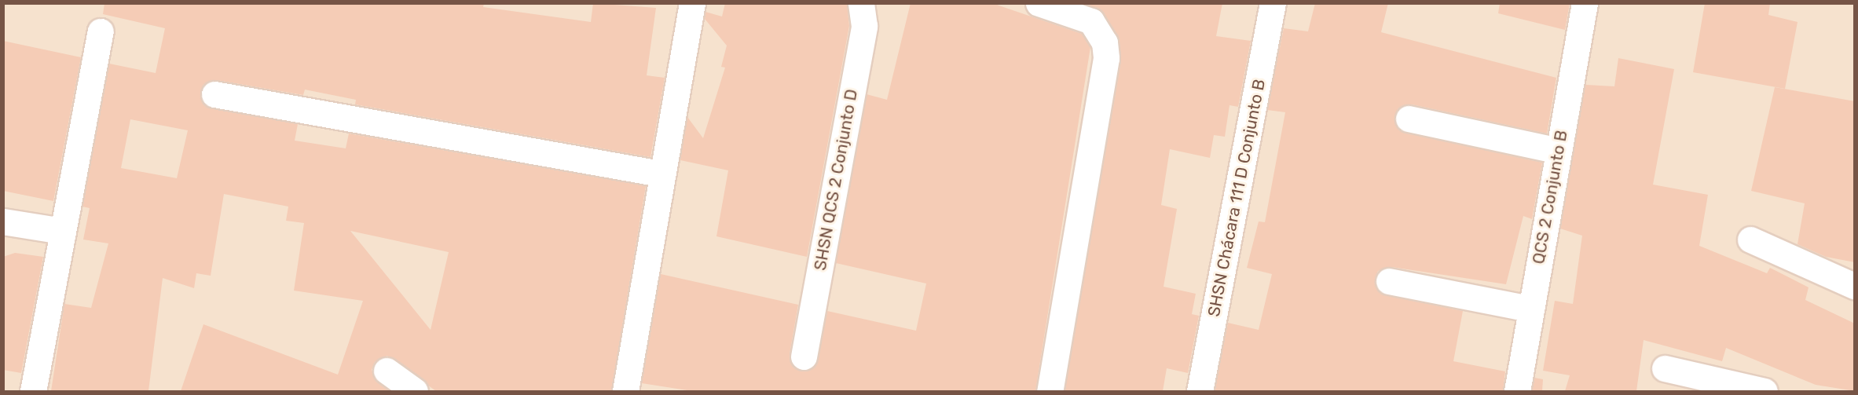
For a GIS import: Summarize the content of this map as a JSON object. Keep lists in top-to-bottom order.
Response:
{
  "streets": {
    "street": ["SHSN QCS 2 Conjunto D", "QCS 2 Conjunto B", "SHSN Chácara 111 D Conjunto B"]
  }
}
